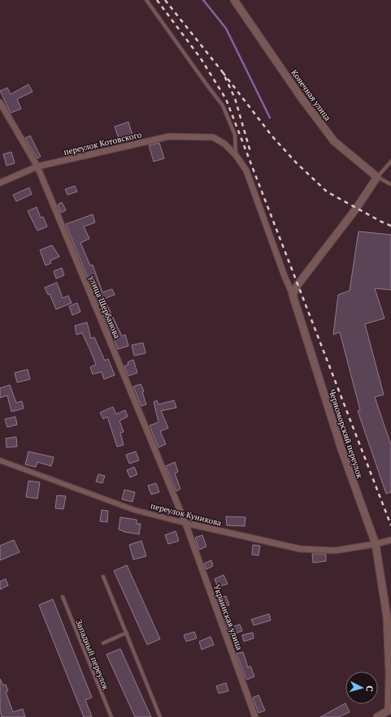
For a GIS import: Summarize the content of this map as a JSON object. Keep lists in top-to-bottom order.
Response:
{
  "streets": {
    "street": [
      "Конечная улица",
      "переулок Котовского",
      "улица Щербанова",
      "Черноморский переулок",
      "переулок Куникова",
      "Украинская улица"
    ],
    "lane": ["Западный переулок"]
  },
  "crossings": [
    ["переулок Котовского", "улица Щербанова"],
    ["улица Щербанова", "переулок Куникова"],
    ["улица Щербанова", "Украинская улица"],
    ["Черноморский переулок", "переулок Куникова"],
    ["переулок Куникова", "Украинская улица"]
  ],
  "north": "right"
}
